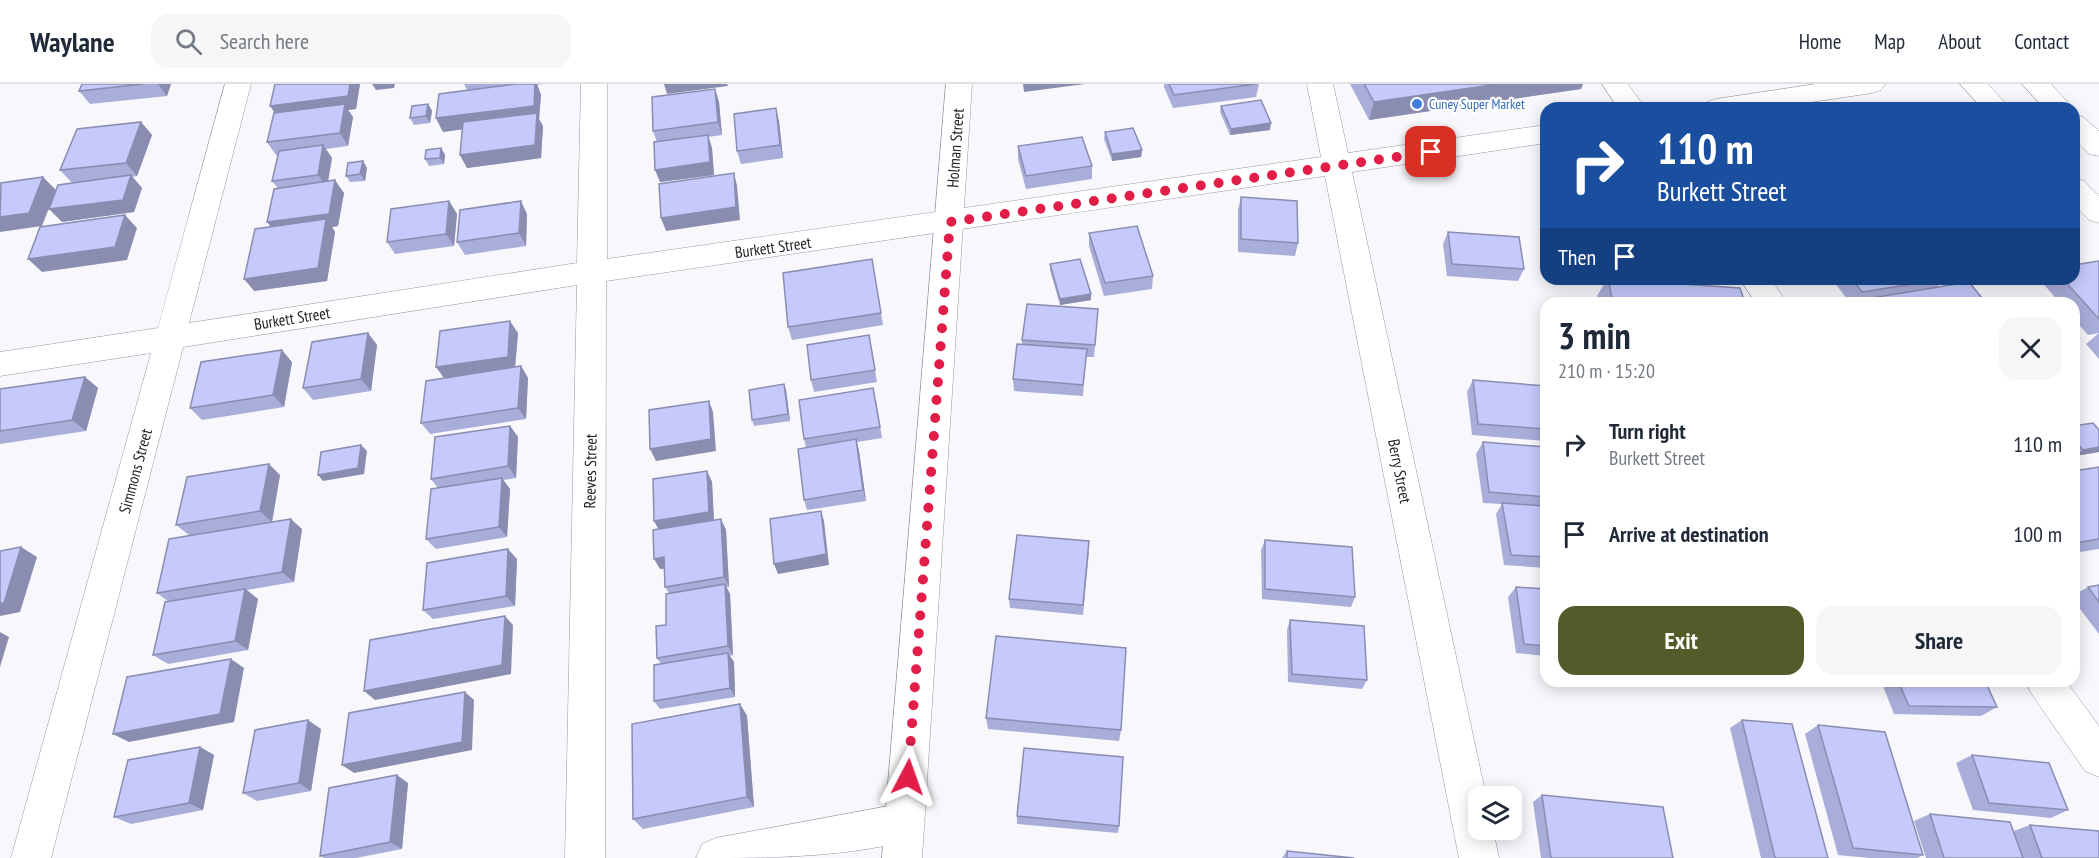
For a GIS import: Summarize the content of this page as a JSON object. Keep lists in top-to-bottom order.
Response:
{
  "streets": {
    "street": [
      "Holman Street",
      "Burkett Street",
      "Simmons Street",
      "Reeves Street",
      "Berry Street"
    ]
  },
  "crossings": [
    ["Holman Street", "Burkett Street"],
    ["Burkett Street", "Simmons Street"],
    ["Burkett Street", "Reeves Street"],
    ["Burkett Street", "Berry Street"]
  ],
  "places": ["Cuney Super Market"],
  "page": {
    "header": "Waylane",
    "search": "Search here",
    "nav": [
      "Home",
      "Map",
      "About",
      "Contact"
    ],
    "turn": ["110 m", "Burkett Street"],
    "then": "Then",
    "heading": ["3 min", "210 m · 15:20"],
    "list": [
      {
        "name": "Turn right",
        "note": "Burkett Street",
        "value": "110 m"
      },
      {
        "name": "Arrive at destination",
        "value": "100 m"
      }
    ],
    "buttons": ["Exit", "Share"]
  }
}
